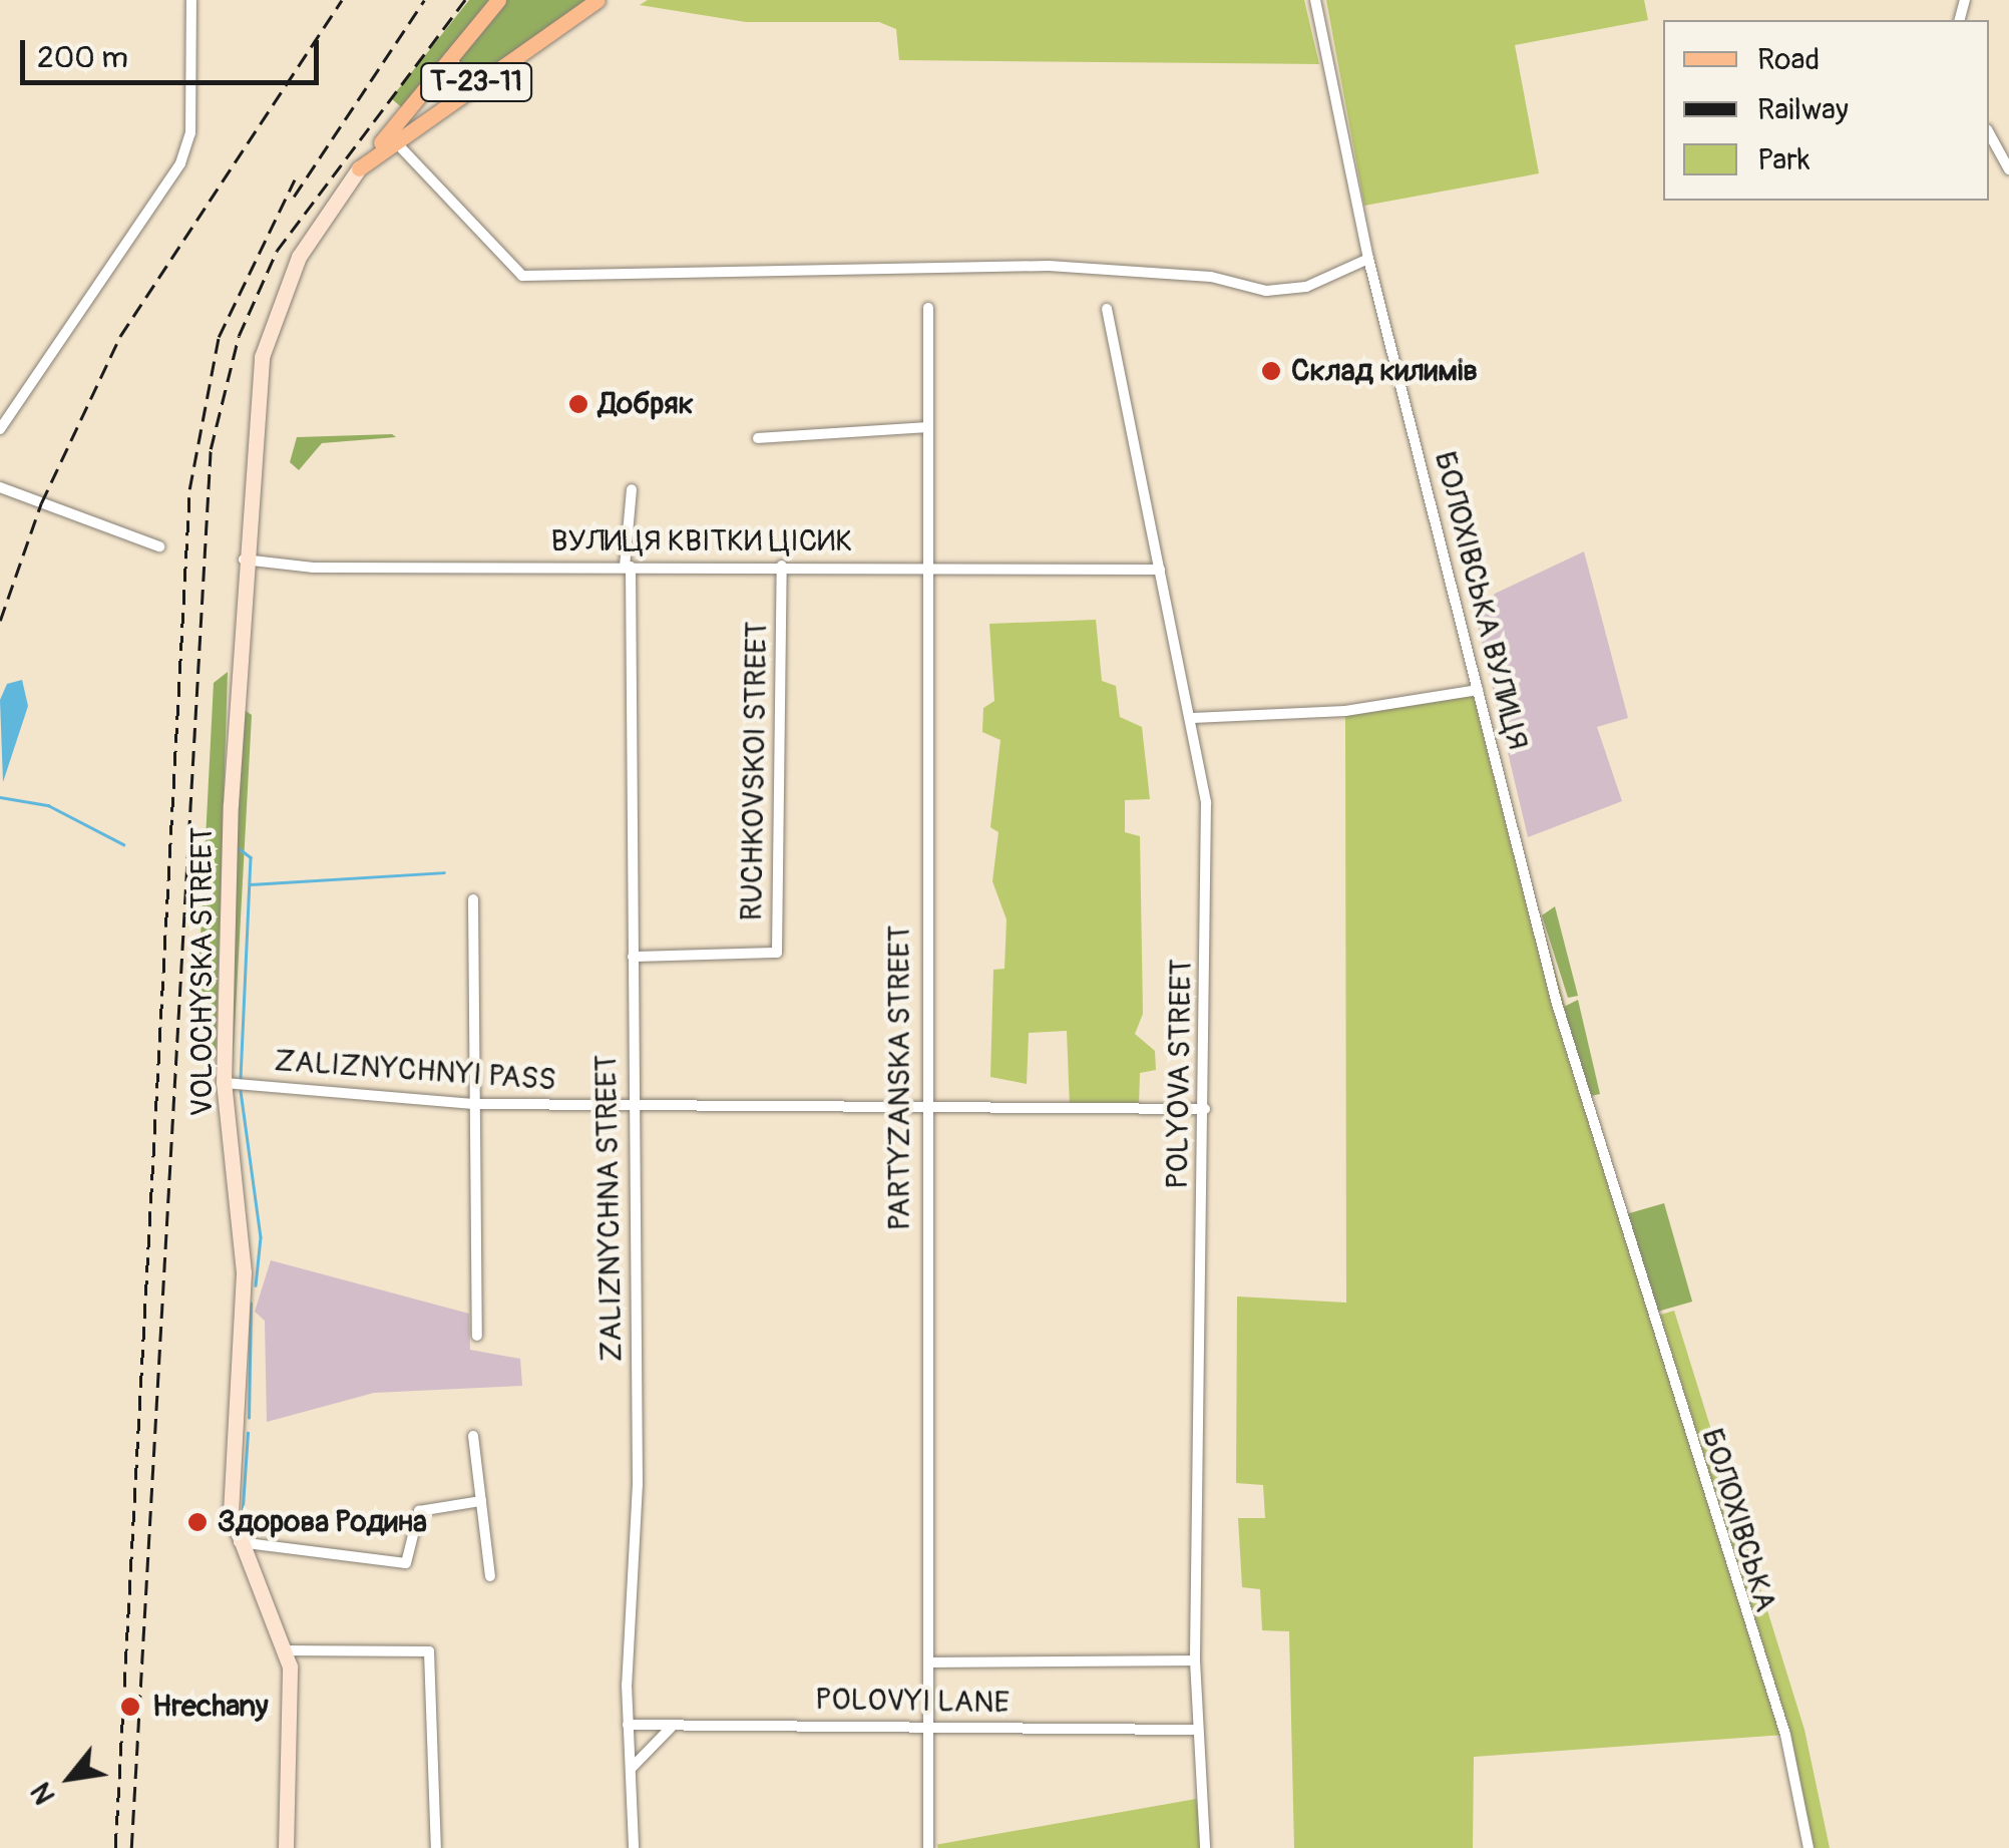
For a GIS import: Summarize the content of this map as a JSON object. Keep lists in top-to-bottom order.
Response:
{
  "streets": {
    "main road": ["Т-23-11", "VOLOCHYSKA STREET"],
    "street": [
      "ВУЛИЦЯ КВІТКИ ЦІСИК",
      "БОЛОХІВСЬКА ВУЛИЦЯ",
      "RUCHKOVSKOI STREET",
      "ZALIZNYCHNYI PASS",
      "POLYOVA STREET",
      "PARTYZANSKA STREET",
      "ZALIZNYCHNA STREET",
      "БОЛОХІВСЬКА",
      "POLOVYI LANE"
    ]
  },
  "crossings": [
    ["Т-23-11", "VOLOCHYSKA STREET"],
    ["ВУЛИЦЯ КВІТКИ ЦІСИК", "RUCHKOVSKOI STREET"],
    ["ВУЛИЦЯ КВІТКИ ЦІСИК", "VOLOCHYSKA STREET"],
    ["ВУЛИЦЯ КВІТКИ ЦІСИК", "POLYOVA STREET"],
    ["ВУЛИЦЯ КВІТКИ ЦІСИК", "PARTYZANSKA STREET"],
    ["ВУЛИЦЯ КВІТКИ ЦІСИК", "ZALIZNYCHNA STREET"],
    ["БОЛОХІВСЬКА ВУЛИЦЯ", "БОЛОХІВСЬКА"],
    ["RUCHKOVSKOI STREET", "ZALIZNYCHNA STREET"],
    ["VOLOCHYSKA STREET", "ZALIZNYCHNYI PASS"],
    ["ZALIZNYCHNYI PASS", "POLYOVA STREET"],
    ["ZALIZNYCHNYI PASS", "PARTYZANSKA STREET"],
    ["ZALIZNYCHNYI PASS", "ZALIZNYCHNA STREET"],
    ["POLYOVA STREET", "POLOVYI LANE"],
    ["PARTYZANSKA STREET", "POLOVYI LANE"],
    ["ZALIZNYCHNA STREET", "POLOVYI LANE"]
  ],
  "places": [
    "Склад килимів",
    "Добряк",
    "Здорова Родина",
    "Hrechany"
  ],
  "legend": ["Road", "Railway", "Park"],
  "scale_bar": "200 m",
  "north": "bottom left"
}
